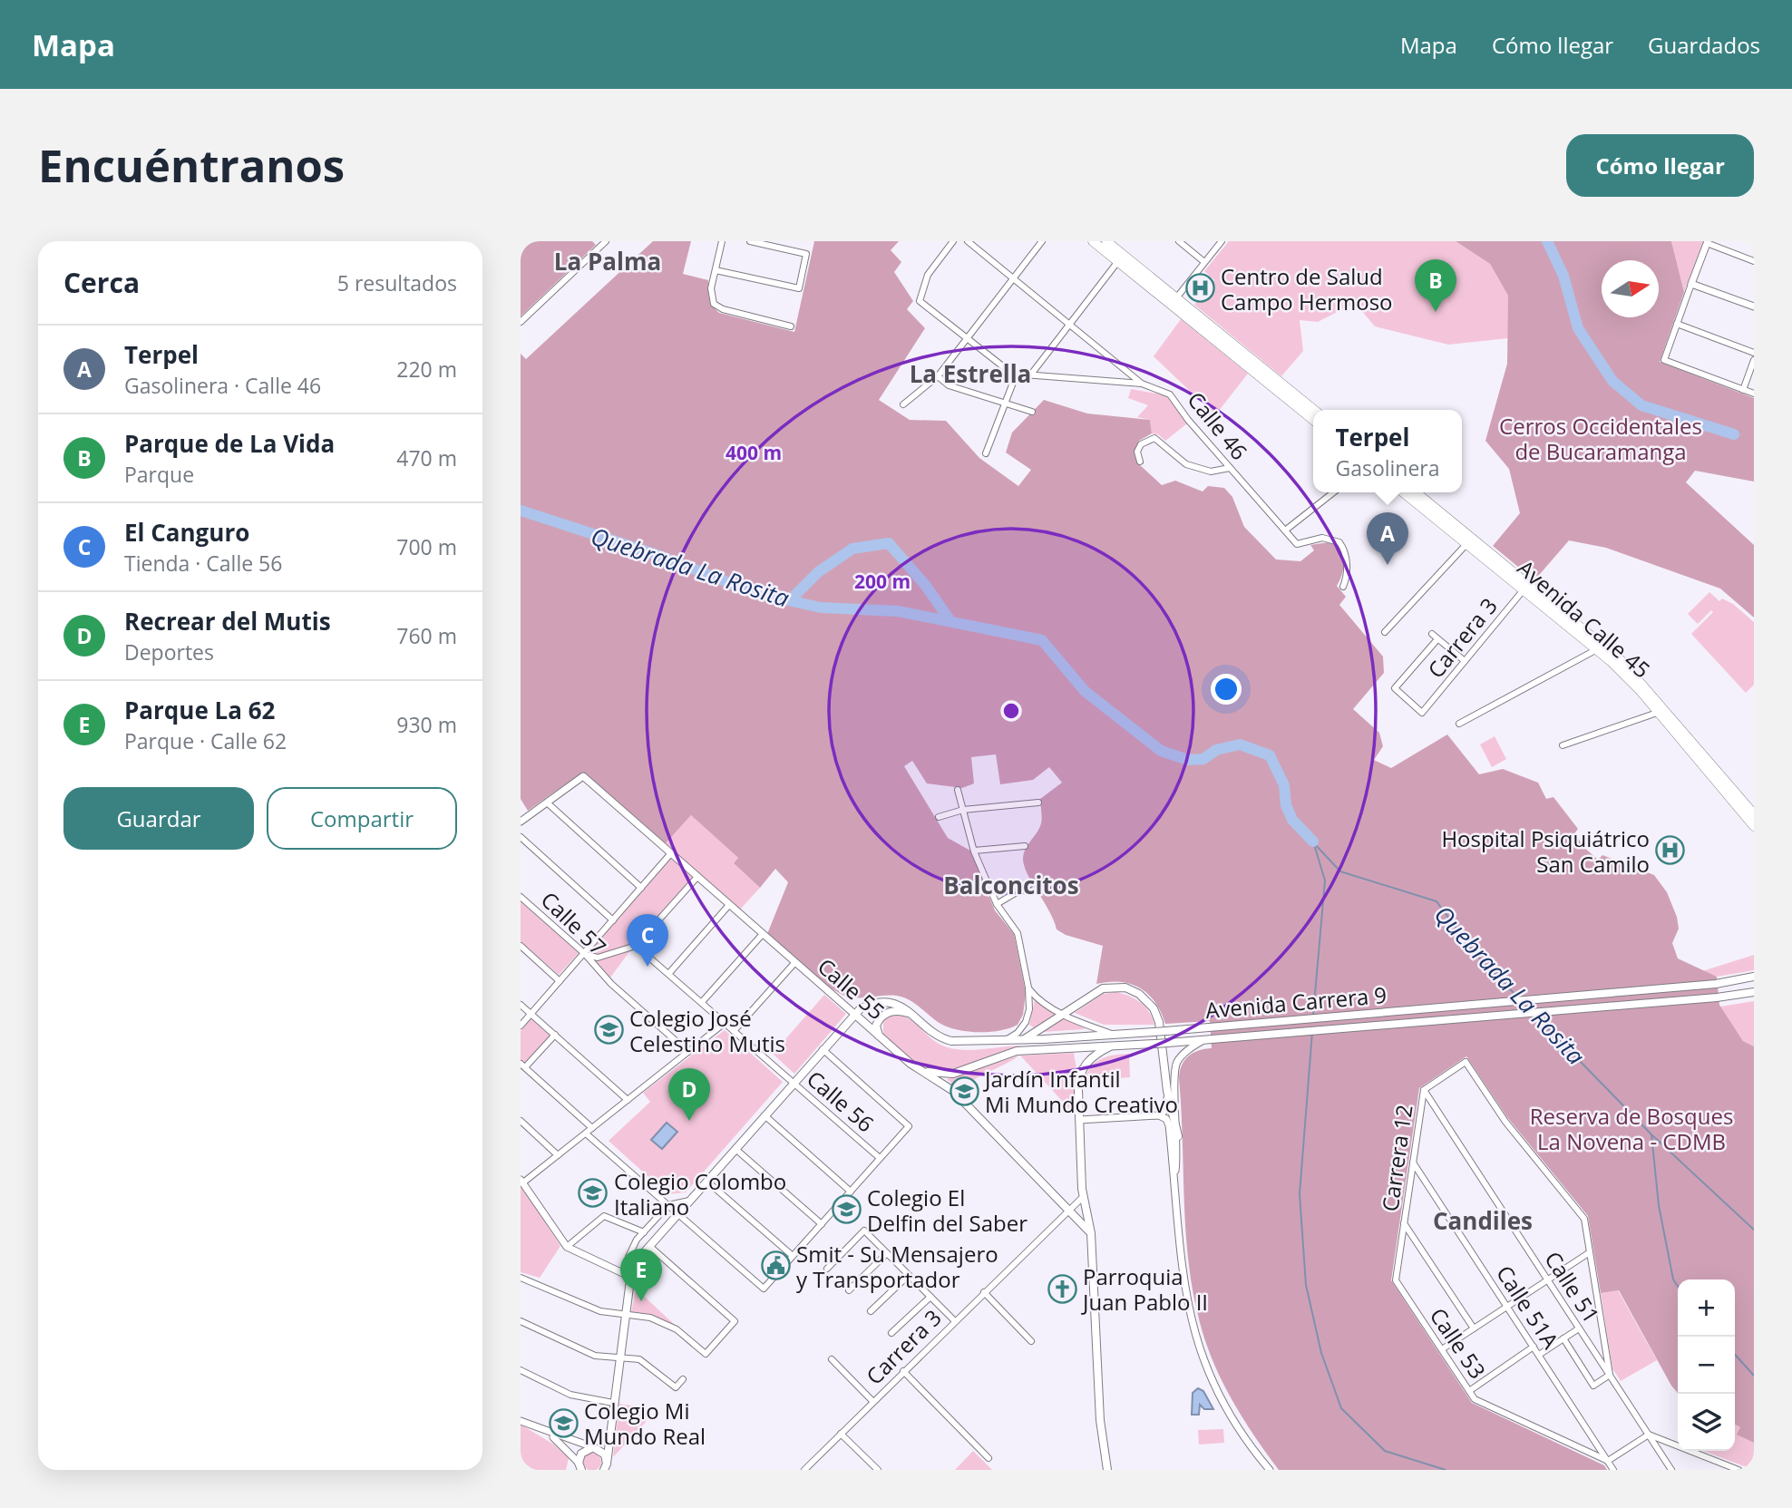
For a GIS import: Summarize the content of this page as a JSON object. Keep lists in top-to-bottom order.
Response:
{
  "streets": {
    "main road": ["Avenida Calle 45", "Calle 55", "Avenida Carrera 9"],
    "street": [
      "Calle 46",
      "Carrera 3",
      "Calle 57",
      "Calle 56",
      "Carrera 12",
      "Calle 51",
      "Calle 51A",
      "Calle 53"
    ]
  },
  "crossings": [
    ["Avenida Calle 45", "Carrera 3"],
    ["Carrera 3", "Calle 55"],
    ["Calle 55", "Avenida Carrera 9"],
    ["Carrera 12", "Calle 51"],
    ["Carrera 12", "Calle 51A"],
    ["Carrera 12", "Calle 53"],
    ["Calle 51A", "Calle 53"]
  ],
  "districts": [
    "La Palma",
    "La Estrella",
    "Balconcitos",
    "Candiles"
  ],
  "water": ["Quebrada La Rosita"],
  "parks": ["Cerros Occidentales de Bucaramanga", "Reserva de Bosques La Novena - CDMB"],
  "places": {
    "hospital": ["Centro de Salud Campo Hermoso", "Hospital Psiquiátrico San Camilo"],
    "school or university": [
      "Colegio José Celestino Mutis",
      "Jardín Infantil Mi Mundo Creativo",
      "Colegio Colombo Italiano",
      "Colegio El Delfin del Saber",
      "Colegio Mi Mundo Real"
    ],
    "public building": ["Smit - Su Mensajero y Transportador"],
    "church": ["Parroquia Juan Pablo II"]
  },
  "north": "right",
  "page": {
    "header": "Mapa",
    "nav": ["Mapa", "Cómo llegar", "Guardados"],
    "buttons": [
      "Cómo llegar",
      ["Guardar", "Compartir"]
    ],
    "title": "Encuéntranos",
    "heading": ["Cerca", "5 resultados"],
    "pins": [
      "B",
      "A",
      "C",
      "D",
      "E"
    ],
    "list": [
      {
        "mark": "A",
        "name": "Terpel",
        "note": "Gasolinera · Calle 46",
        "value": "220 m"
      },
      {
        "mark": "B",
        "name": "Parque de La Vida",
        "note": "Parque",
        "value": "470 m"
      },
      {
        "mark": "C",
        "name": "El Canguro",
        "note": "Tienda · Calle 56",
        "value": "700 m"
      },
      {
        "mark": "D",
        "name": "Recrear del Mutis",
        "note": "Deportes",
        "value": "760 m"
      },
      {
        "mark": "E",
        "name": "Parque La 62",
        "note": "Parque · Calle 62",
        "value": "930 m"
      }
    ],
    "popup": ["Terpel", "Gasolinera"],
    "map_buttons": ["+", "−"]
  },
  "rings": ["400 m", "200 m"]
}
